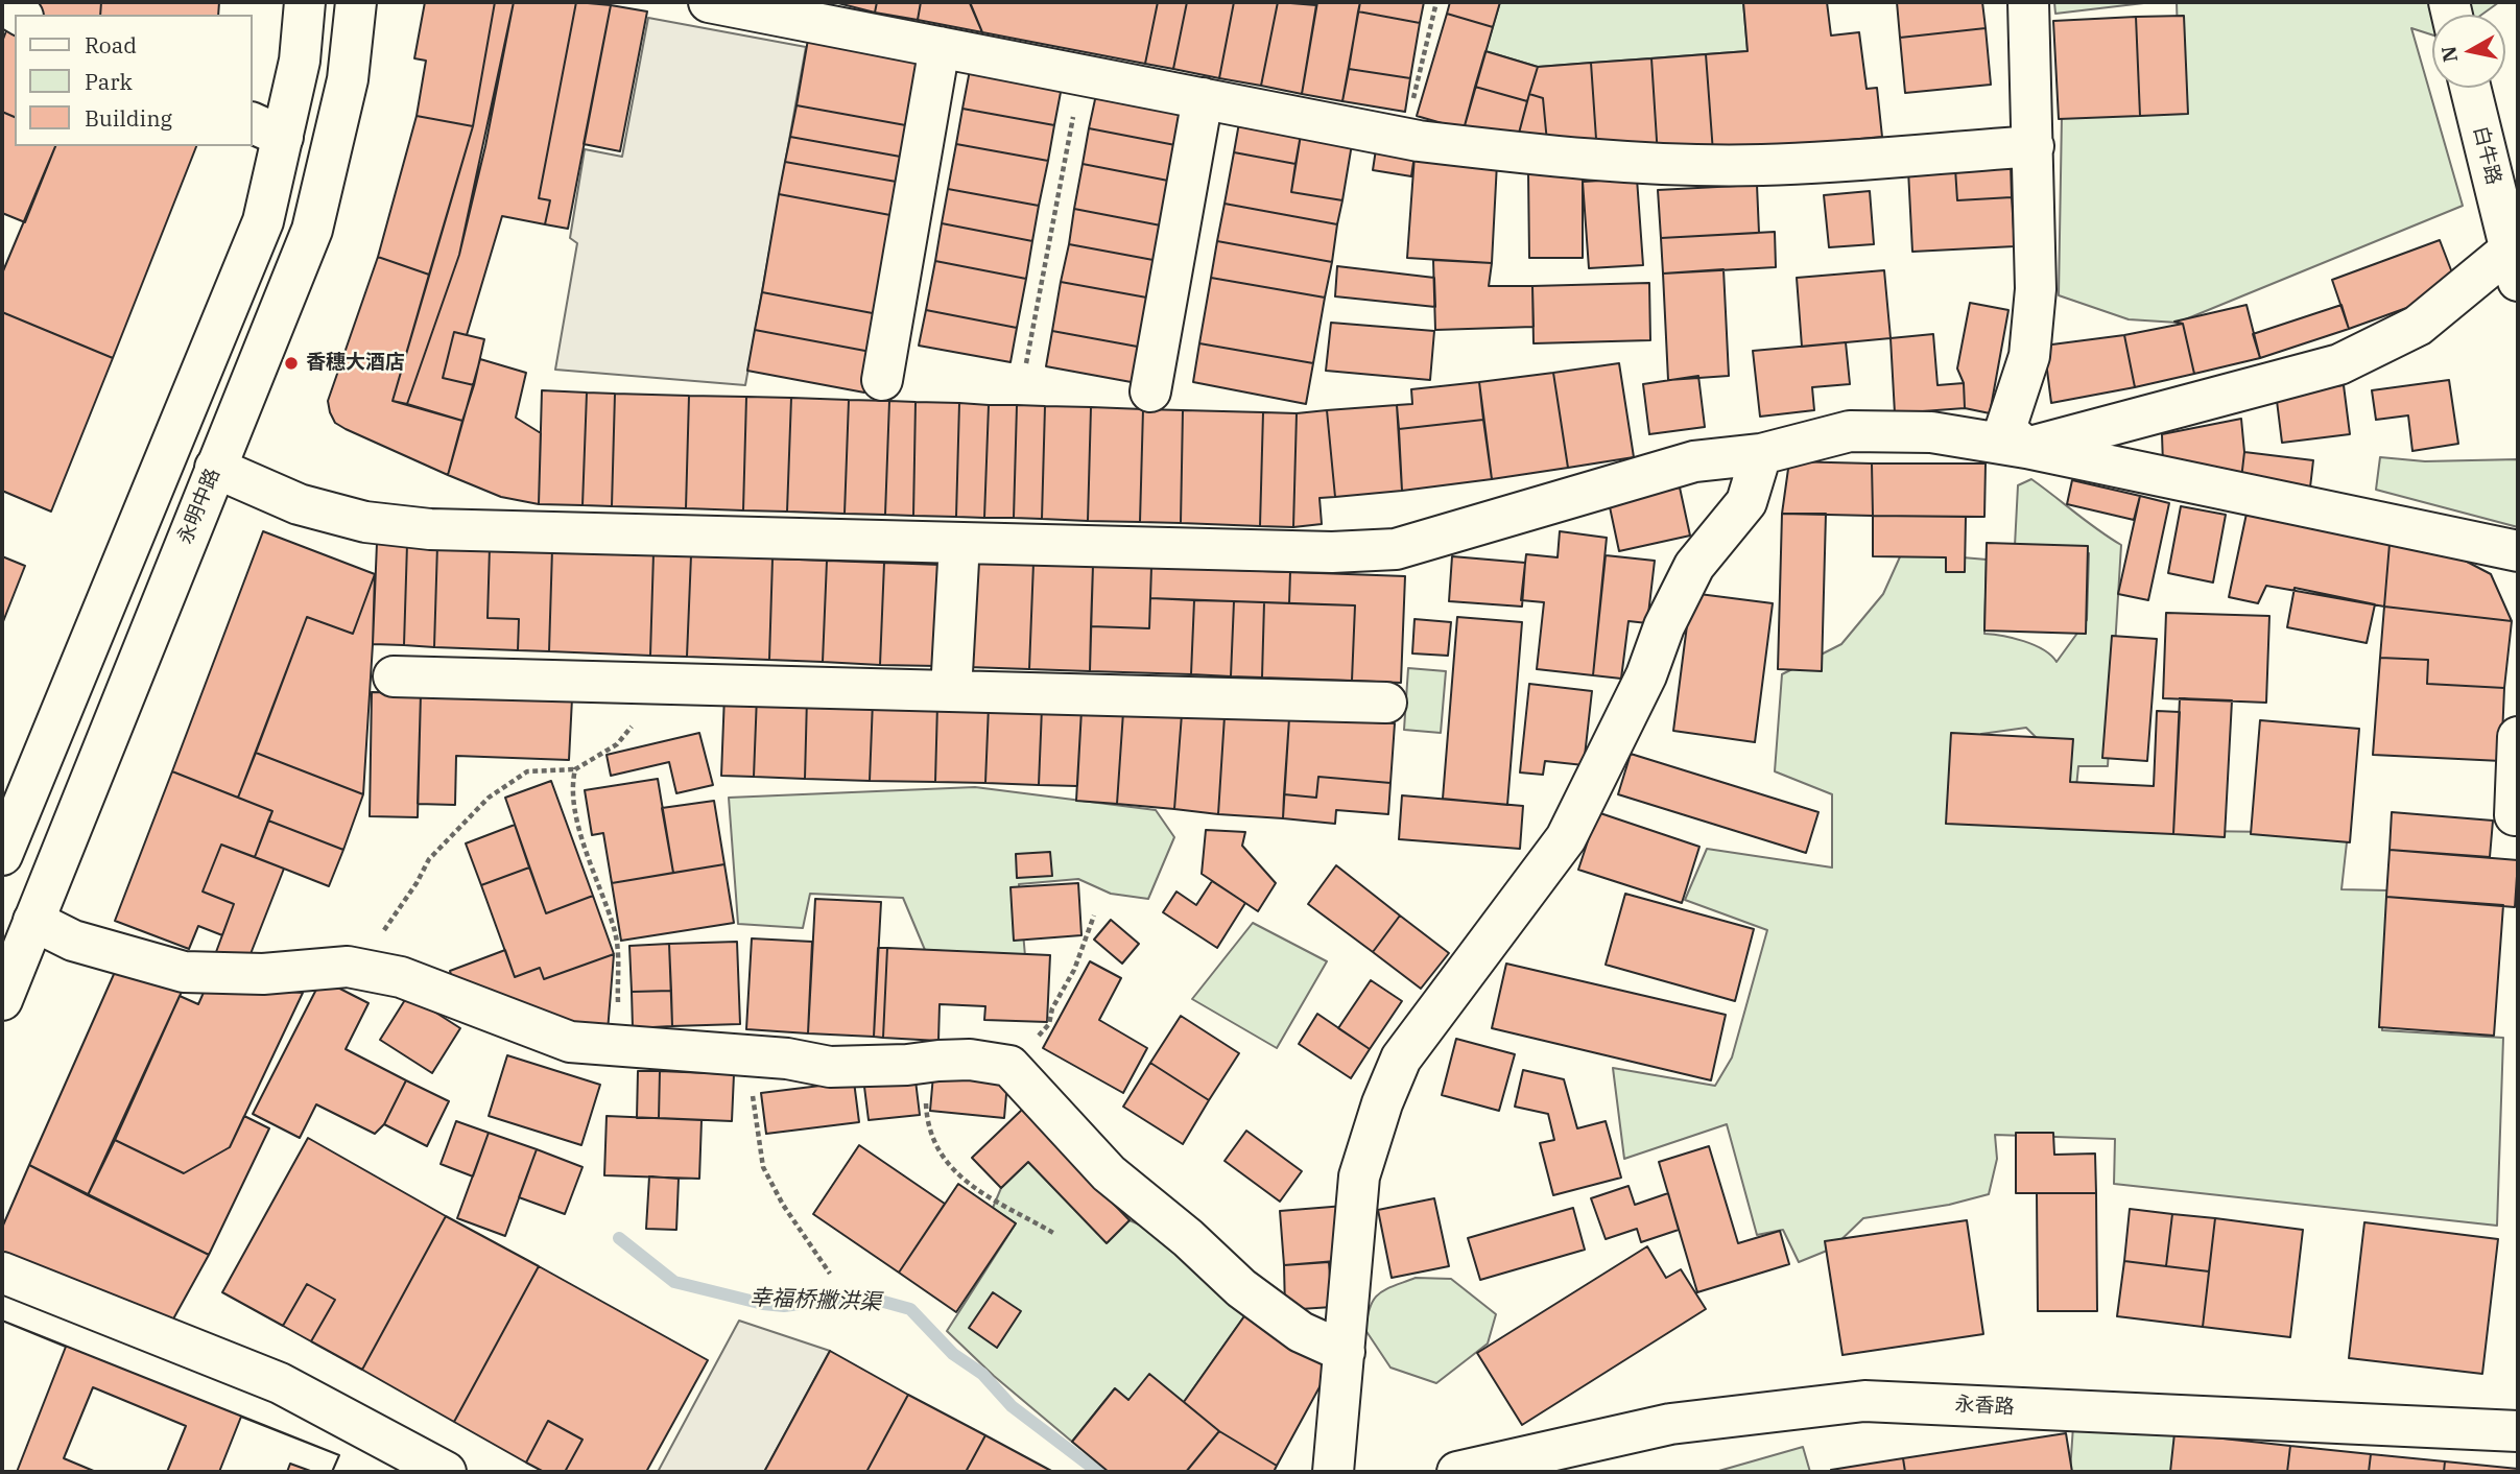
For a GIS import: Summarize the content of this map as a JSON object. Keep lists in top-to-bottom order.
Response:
{
  "streets": {
    "street": ["白牛路", "永明中路", "永香路"]
  },
  "water": ["幸福桥撇洪渠"],
  "places": ["香穗大酒店"],
  "legend": ["Road", "Park", "Building"],
  "north": "left"
}
